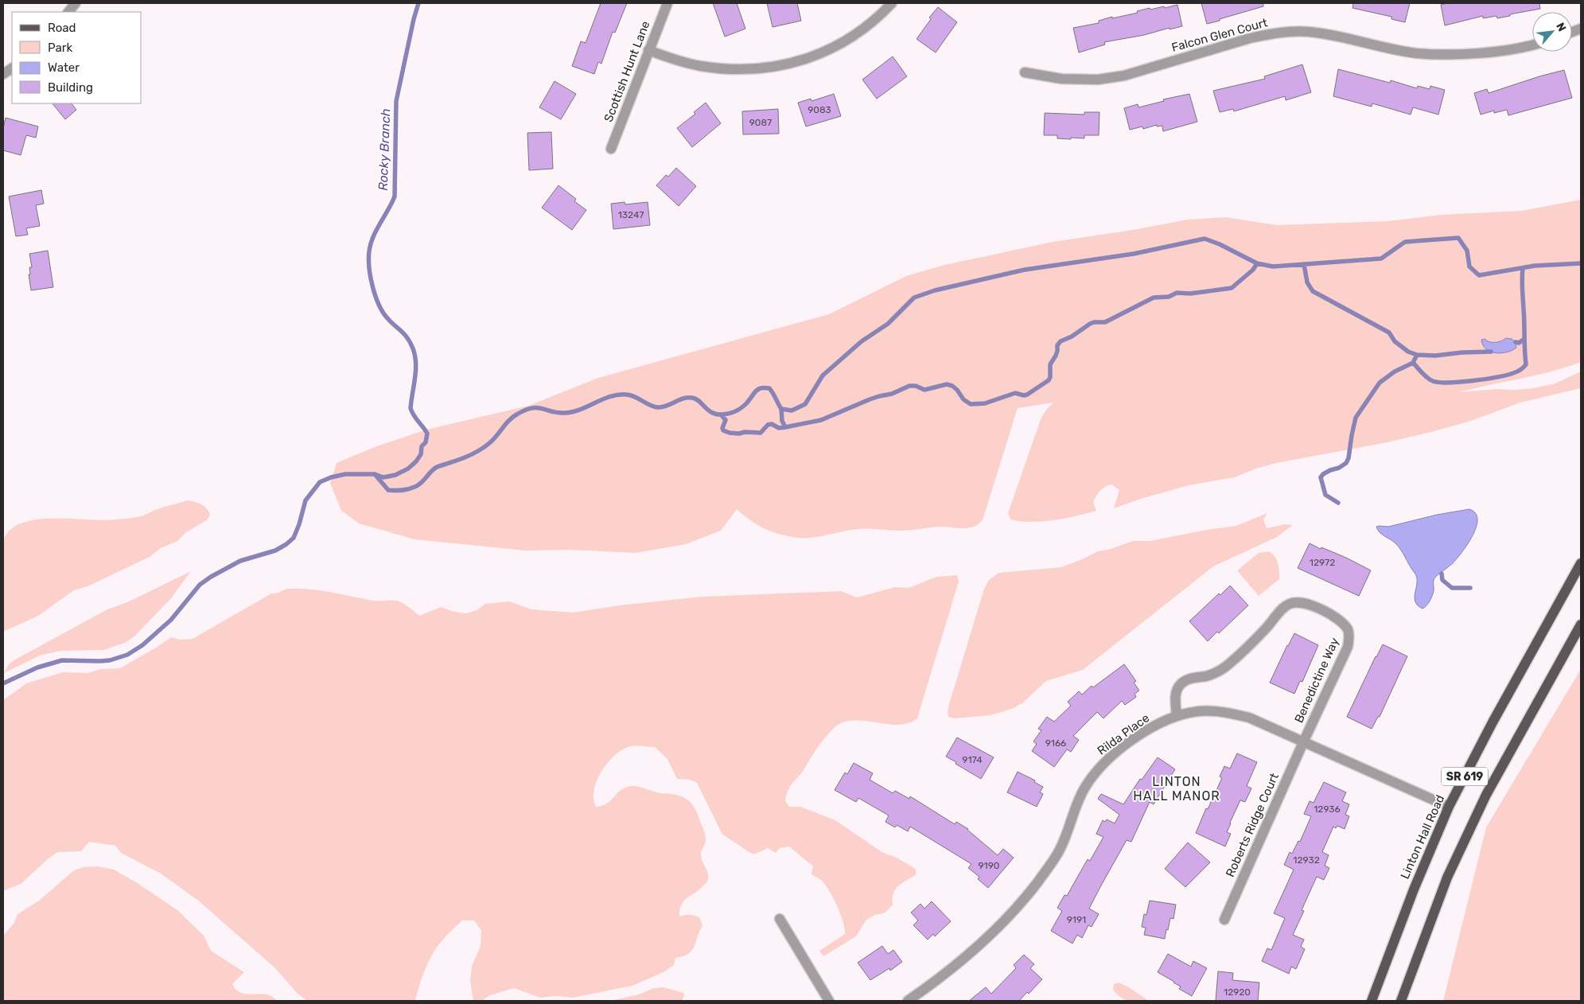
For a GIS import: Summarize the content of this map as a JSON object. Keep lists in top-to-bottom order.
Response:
{
  "streets": {
    "main road": ["SR 619", "Linton Hall Road"],
    "street": [
      "Falcon Glen Court",
      "Scottish Hunt Lane",
      "Benedictine Way",
      "Rilda Place",
      "Roberts Ridge Court"
    ]
  },
  "crossings": [
    ["Benedictine Way", "Rilda Place"],
    ["Benedictine Way", "Roberts Ridge Court"],
    ["Rilda Place", "Roberts Ridge Court"],
    ["Rilda Place", "Linton Hall Road"]
  ],
  "districts": ["LINTON HALL MANOR"],
  "water": ["Rocky Branch"],
  "house_numbers": [
    "9083",
    "9087",
    "13247",
    "12972",
    "9166",
    "9174",
    "12936",
    "12932",
    "9190",
    "9191",
    "12920"
  ],
  "legend": [
    "Road",
    "Park",
    "Water",
    "Building"
  ],
  "north": "top right"
}
